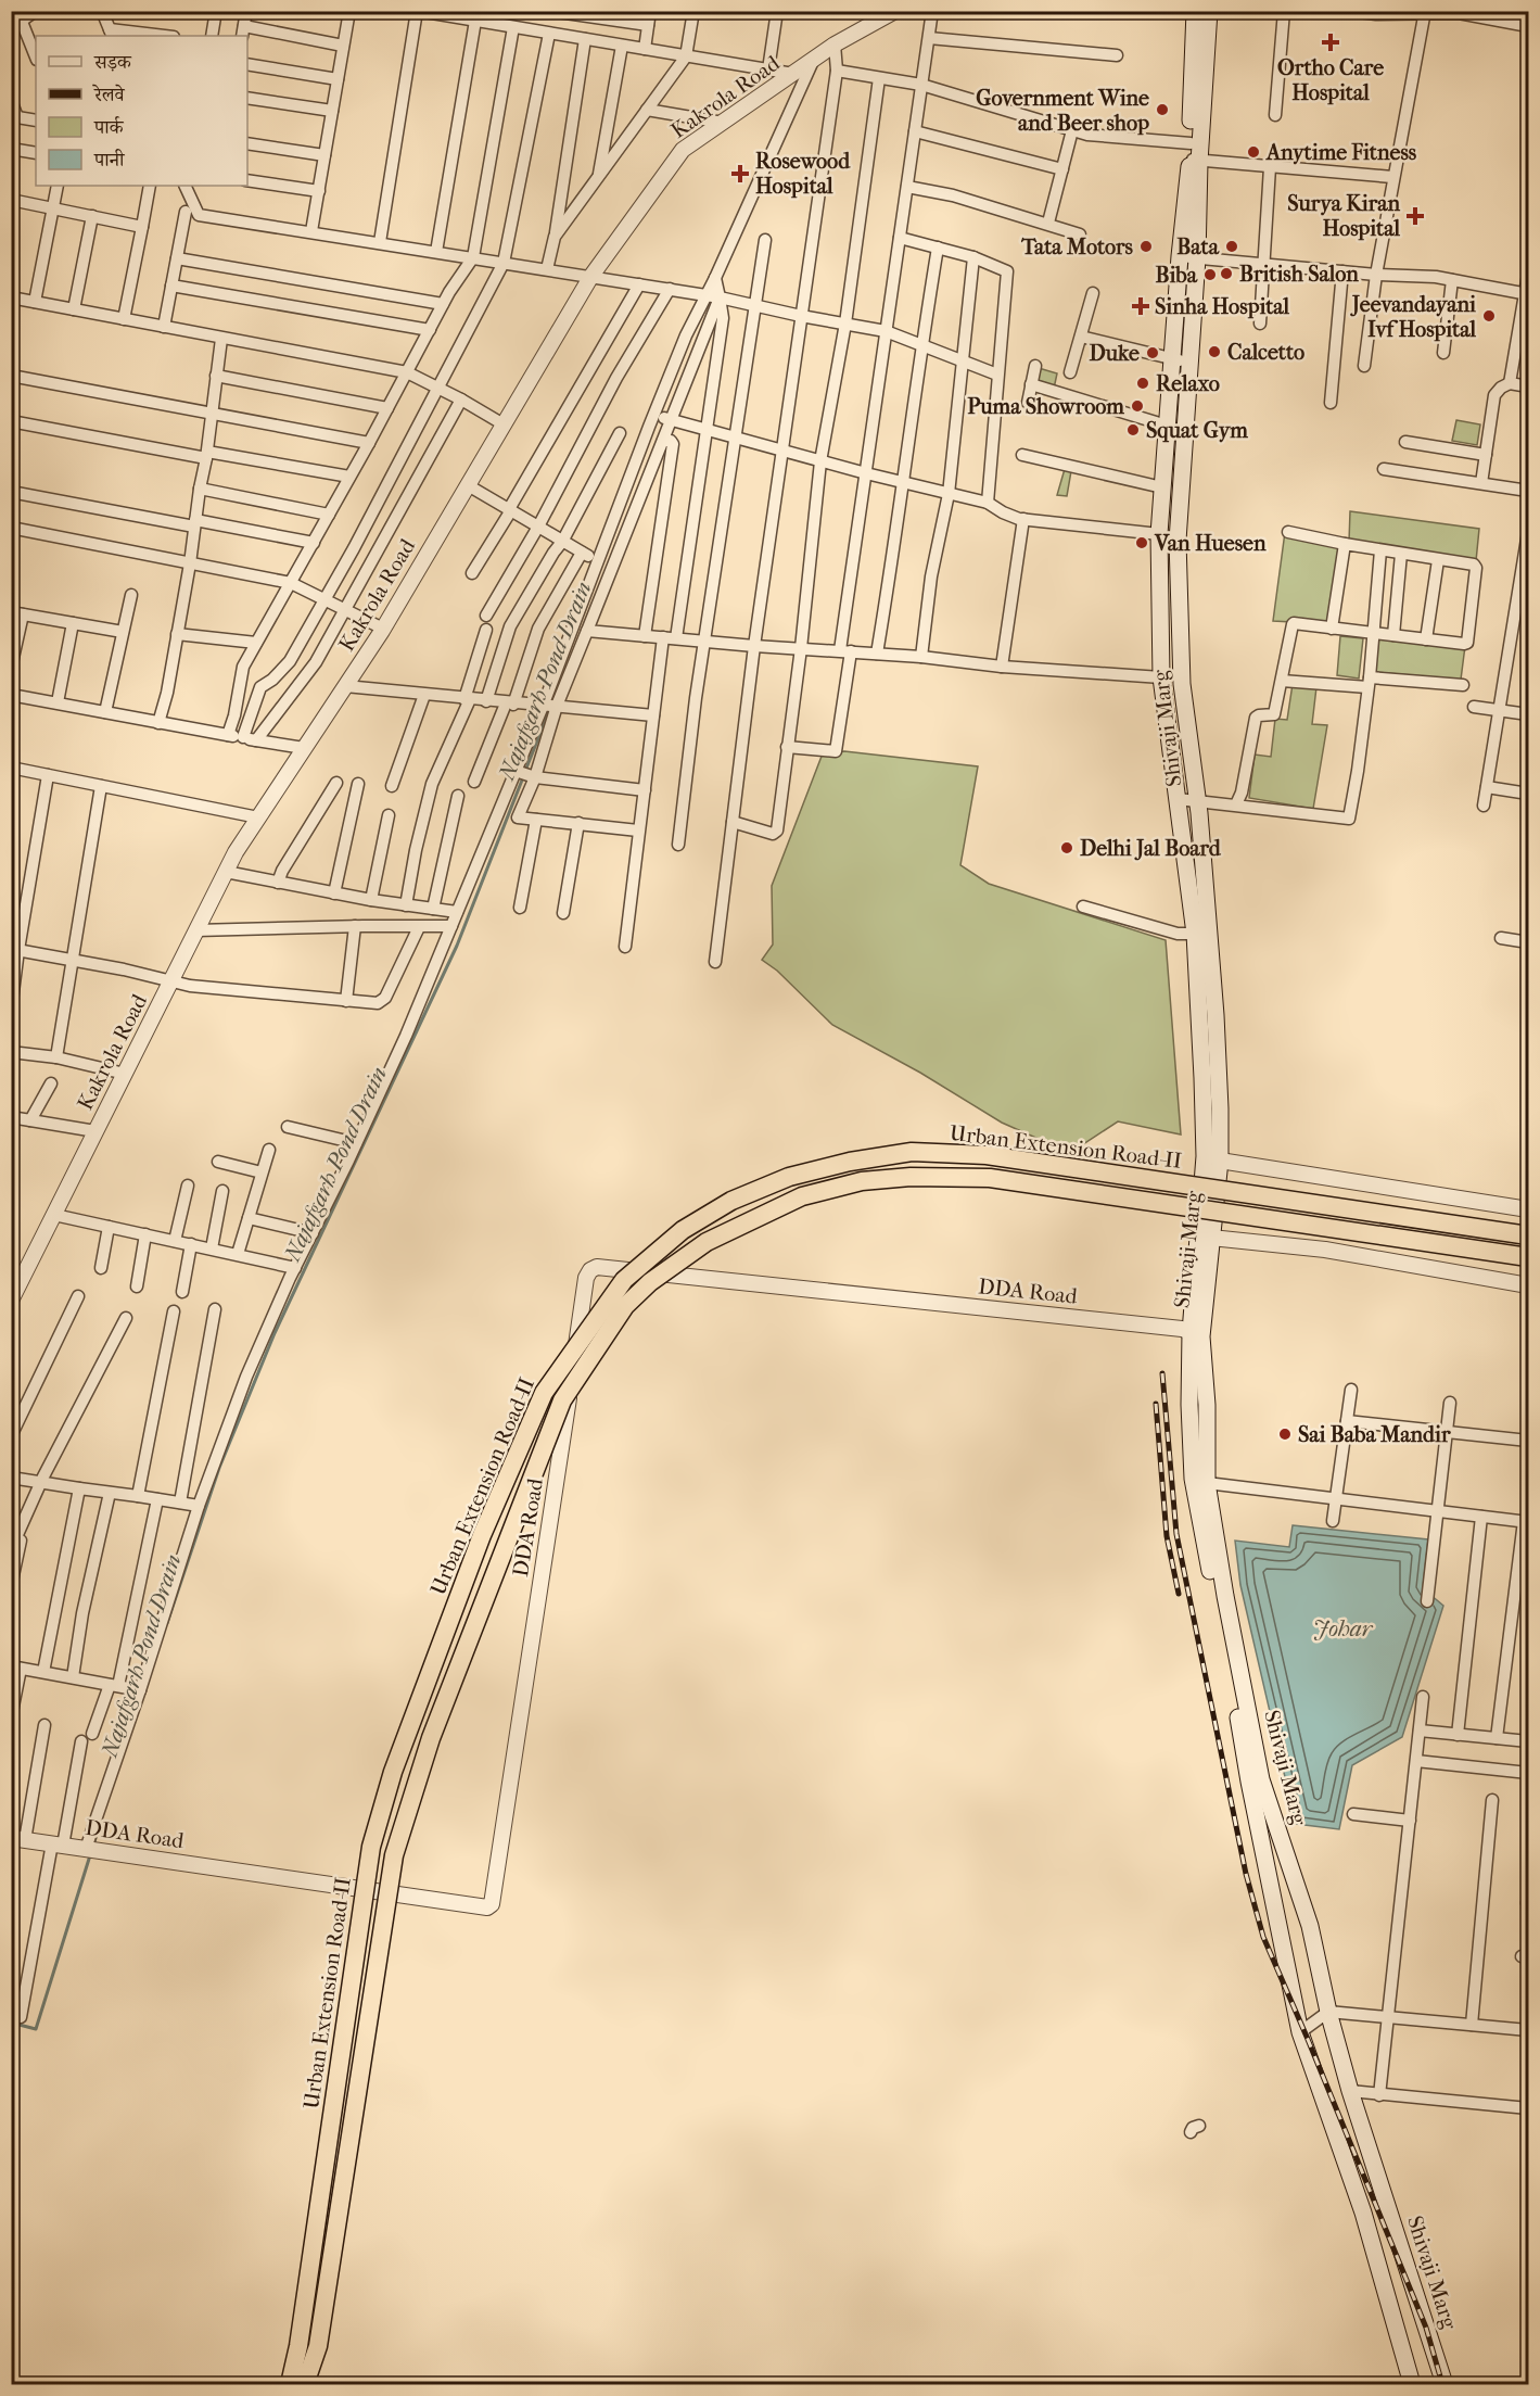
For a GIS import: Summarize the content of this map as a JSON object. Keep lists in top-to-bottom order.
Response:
{
  "streets": {
    "highway": ["Urban Extension Road-II"],
    "main road": ["Shivaji Marg"],
    "street": ["Kakrola Road", "DDA Road"]
  },
  "crossings": [
    ["Shivaji Marg", "DDA Road"]
  ],
  "water": ["Najafgarh Pond Drain", "Johar"],
  "places": {
    "health": [
      "Ortho Care Hospital",
      "Rosewood Hospital",
      "Surya Kiran Hospital",
      "Sinha Hospital"
    ],
    "other": [
      "Government Wine and Beer shop",
      "Anytime Fitness",
      "Tata Motors",
      "Bata",
      "British Salon",
      "Biba",
      "Jeevandayani Ivf Hospital",
      "Calcetto",
      "Duke",
      "Relaxo",
      "Puma Showroom",
      "Squat Gym",
      "Van Huesen",
      "Delhi Jal Board",
      "Sai Baba Mandir"
    ]
  },
  "legend": [
    "सड़क",
    "रेलवे",
    "पार्क",
    "पानी"
  ]
}
